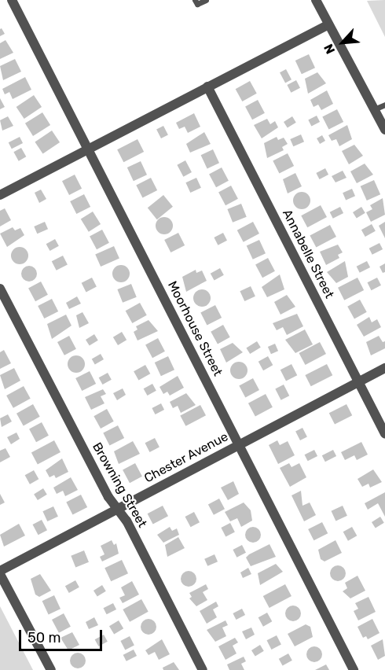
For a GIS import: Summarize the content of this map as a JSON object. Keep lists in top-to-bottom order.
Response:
{
  "streets": {
    "street": [
      "Annabelle Street",
      "Moorhouse Street",
      "Chester Avenue",
      "Browning Street"
    ]
  },
  "crossings": [
    ["Annabelle Street", "Chester Avenue"],
    ["Moorhouse Street", "Chester Avenue"],
    ["Chester Avenue", "Browning Street"]
  ],
  "scale_bar": "50 m",
  "north": "bottom left"
}
